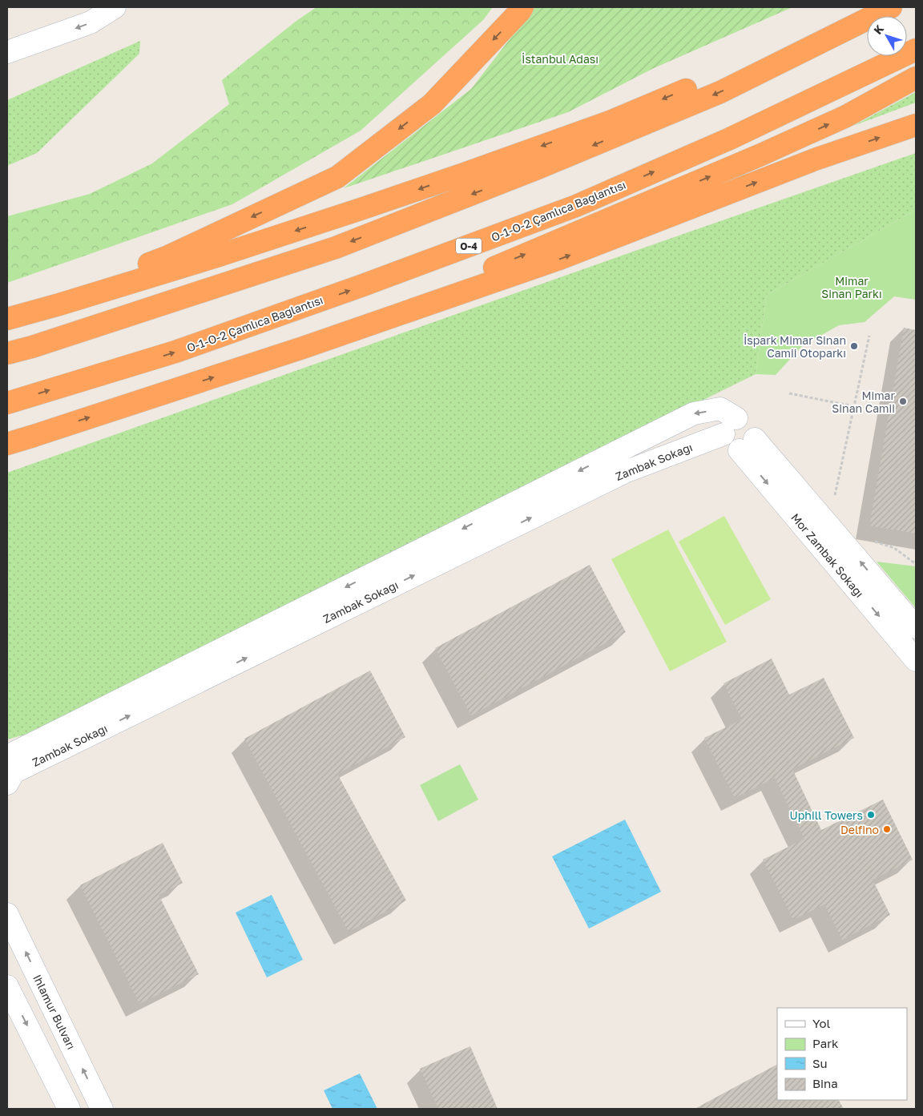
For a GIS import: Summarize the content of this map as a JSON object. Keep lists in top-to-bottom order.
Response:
{
  "streets": {
    "highway": ["O-1-O-2 Çamlıca Bağlantısı", "O-4"],
    "street": ["Zambak Sokağı", "Mor Zambak Sokağı", "Ihlamur Bulvarı"]
  },
  "crossings": [
    ["Zambak Sokağı", "Mor Zambak Sokağı"]
  ],
  "parks": ["İstanbul Adası", "Mimar Sinan Parkı"],
  "places": [
    "İspark Mimar Sinan Camii Otoparkı",
    "Mimar Sinan Camii",
    "Uphill Towers",
    "Delfino"
  ],
  "legend": [
    "Yol",
    "Park",
    "Su",
    "Bina"
  ],
  "north": "top left"
}
